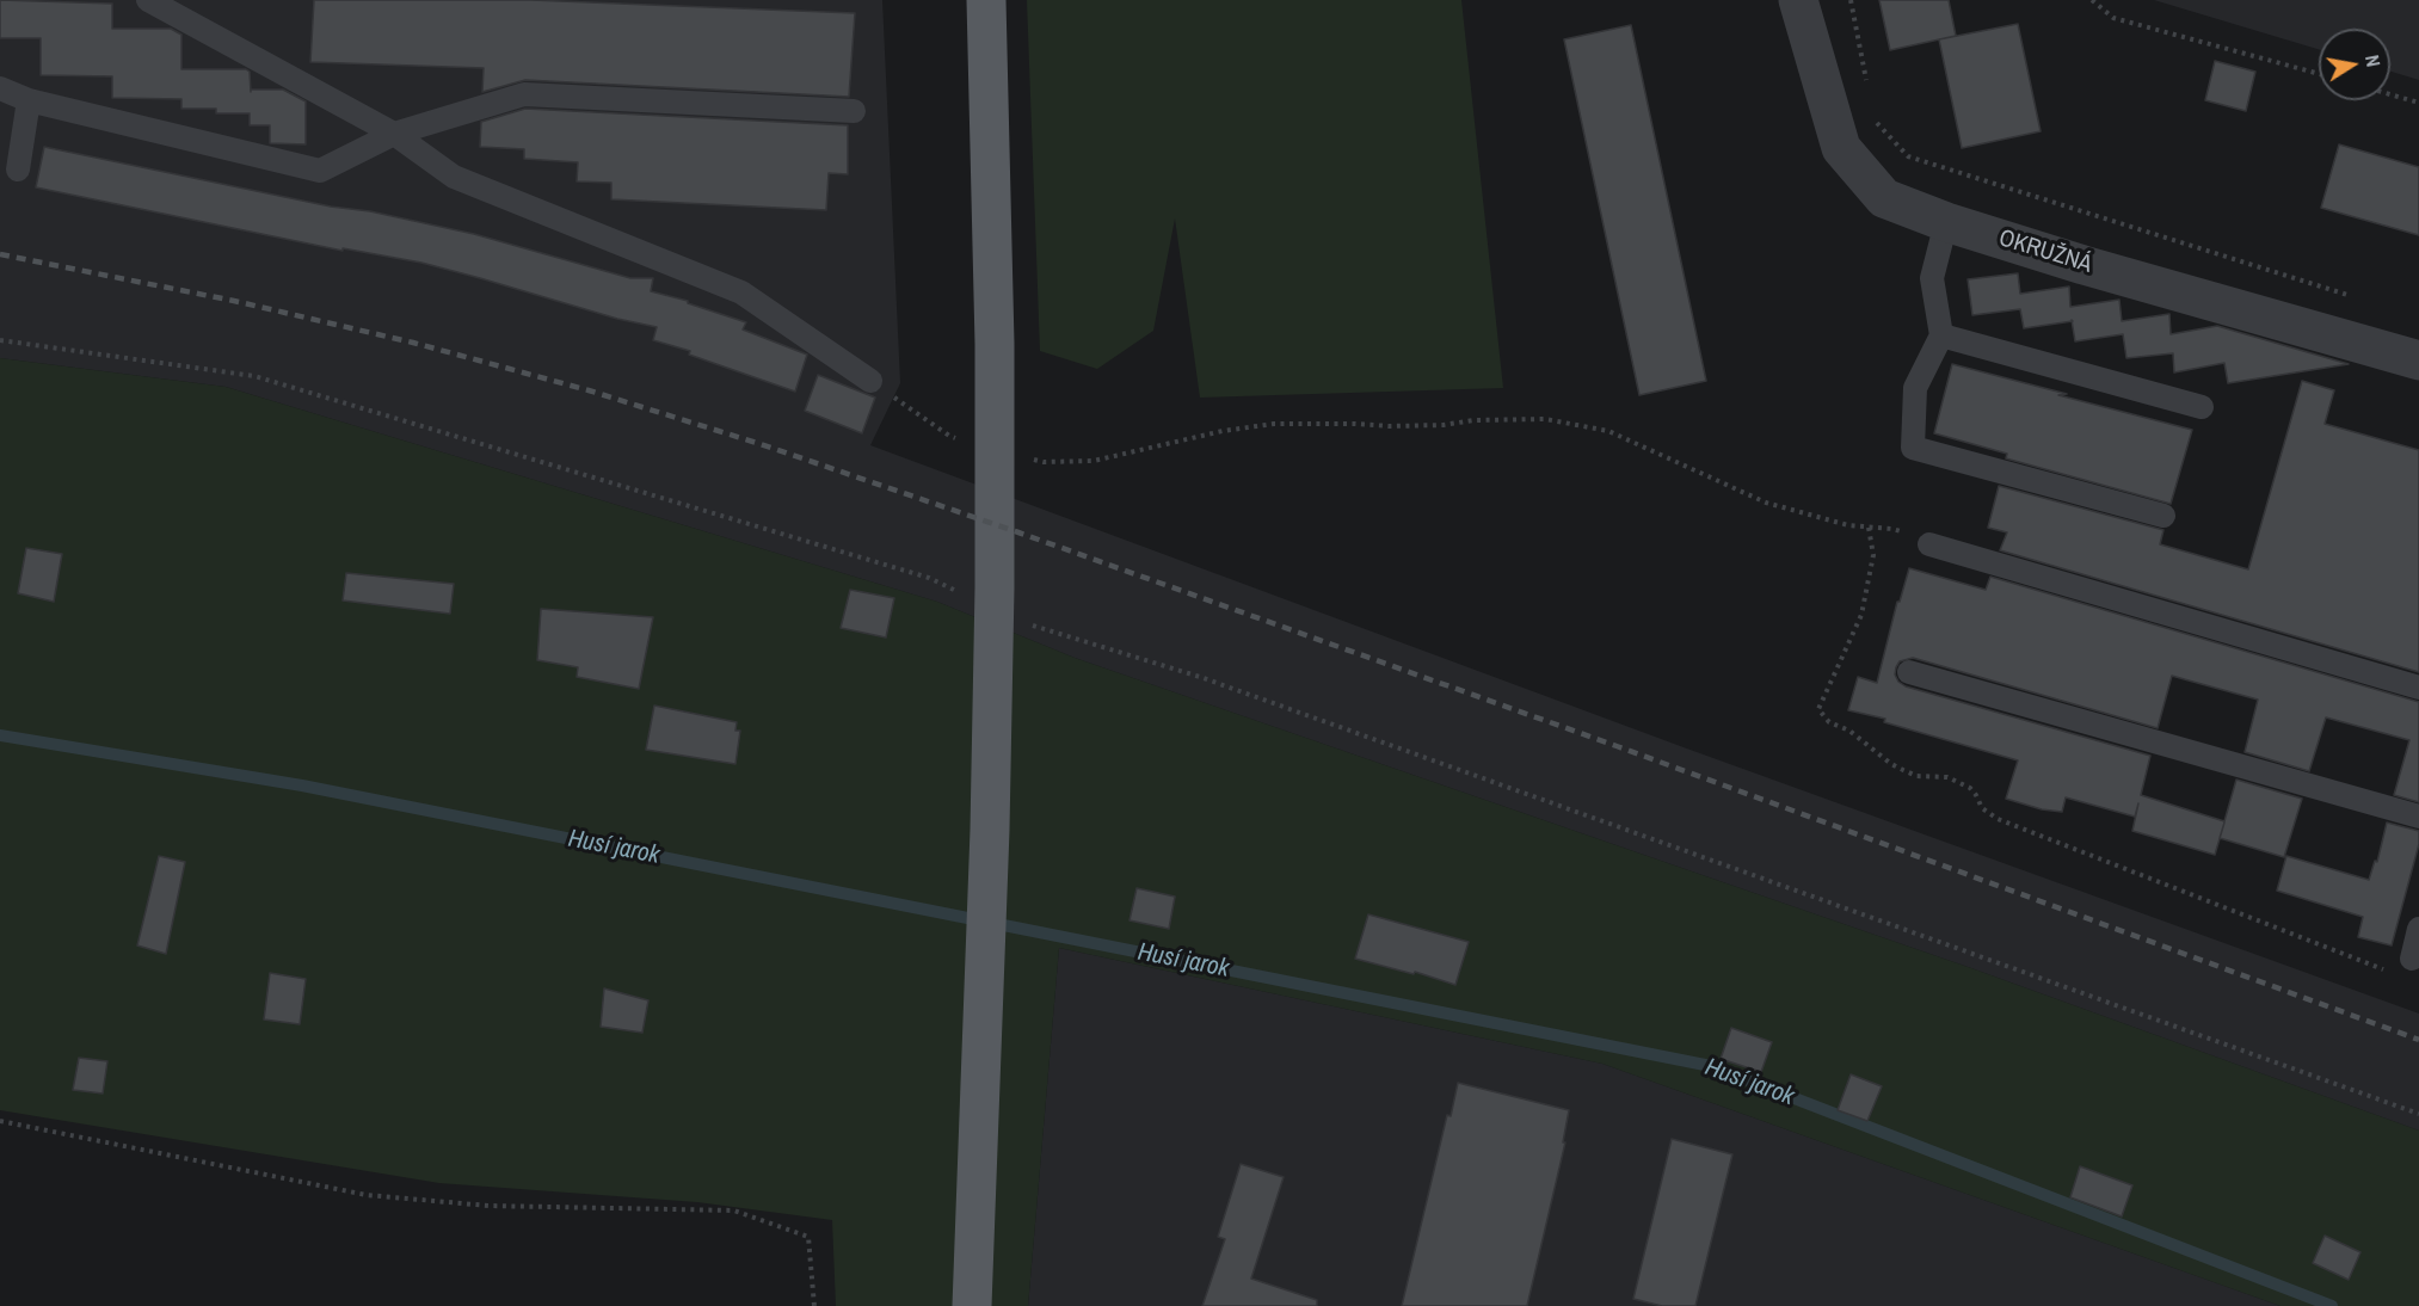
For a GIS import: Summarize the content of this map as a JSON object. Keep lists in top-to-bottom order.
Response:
{
  "streets": {
    "street": ["OKRUŽNÁ"]
  },
  "water": ["Husí jarok"],
  "north": "right"
}
